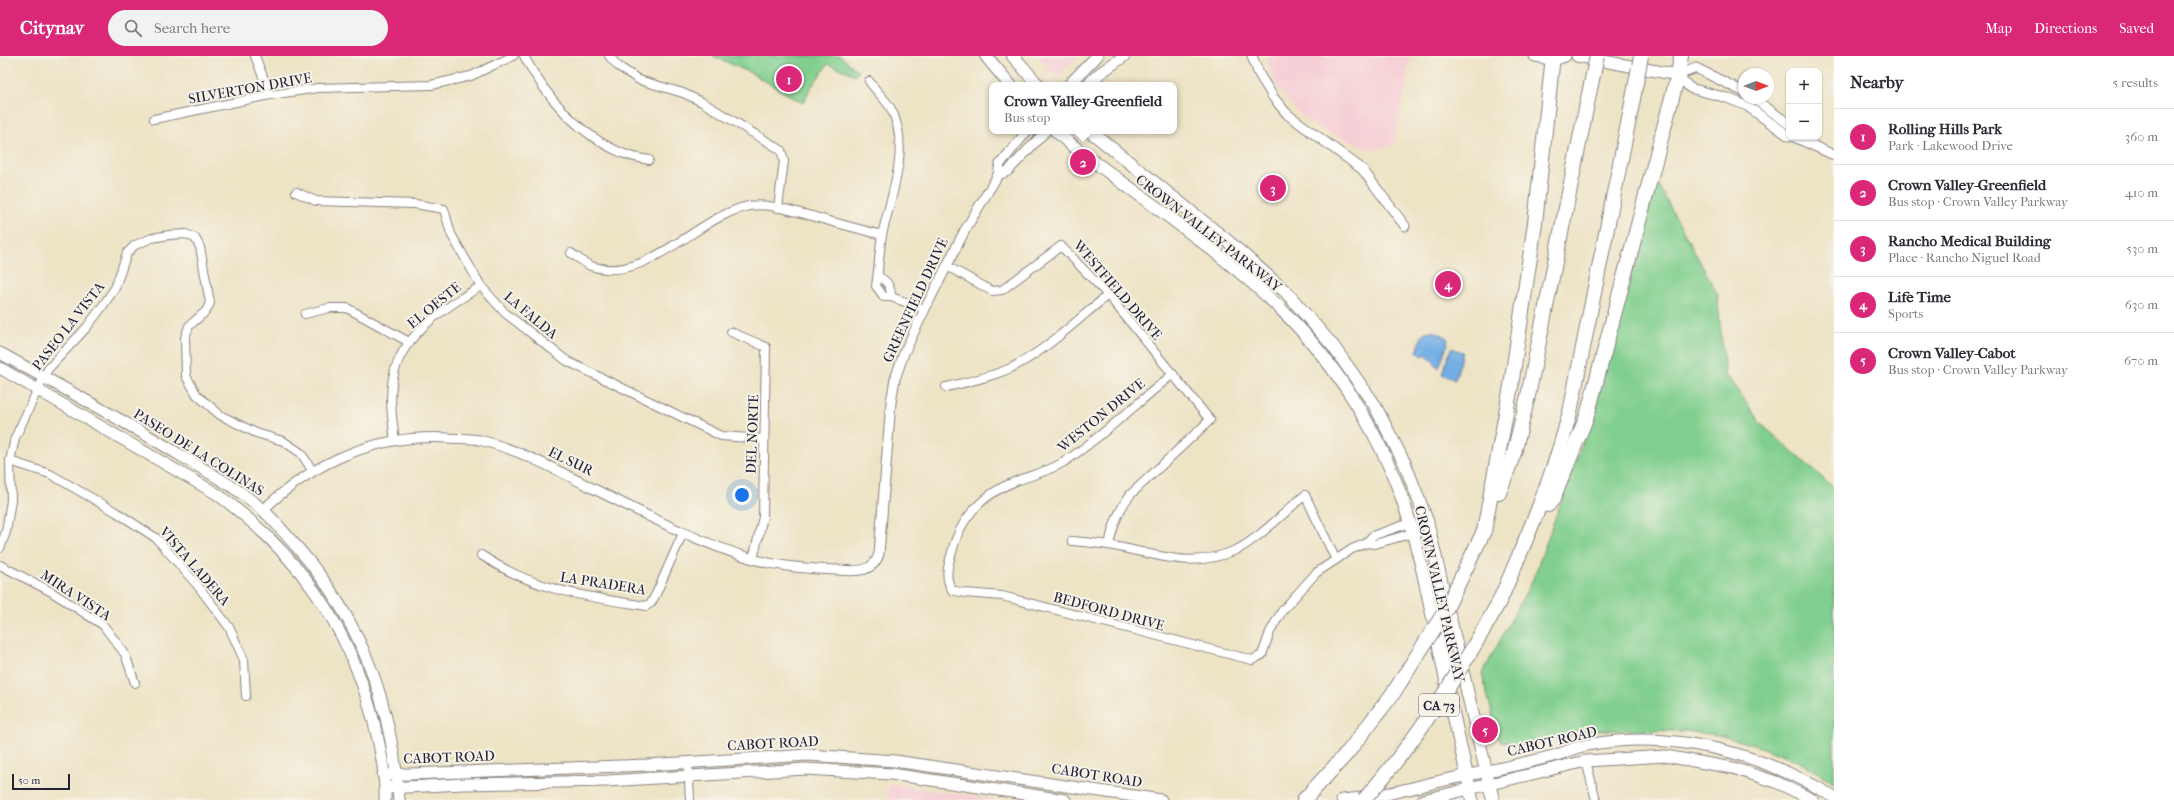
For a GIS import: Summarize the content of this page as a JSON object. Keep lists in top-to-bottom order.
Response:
{
  "streets": {
    "highway": ["CA 73"],
    "main road": ["CROWN VALLEY PARKWAY", "PASEO DE LA COLINAS", "CABOT ROAD"],
    "street": [
      "SILVERTON DRIVE",
      "WESTFIELD DRIVE",
      "GREENFIELD DRIVE",
      "EL OESTE",
      "LA FALDA",
      "PASEO LA VISTA",
      "WESTON DRIVE",
      "DEL NORTE",
      "EL SUR",
      "VISTA LADERA",
      "LA PRADERA",
      "MIRA VISTA",
      "BEDFORD DRIVE"
    ]
  },
  "crossings": [
    ["CROWN VALLEY PARKWAY", "CABOT ROAD"],
    ["WESTFIELD DRIVE", "GREENFIELD DRIVE"],
    ["WESTFIELD DRIVE", "WESTON DRIVE"],
    ["GREENFIELD DRIVE", "EL SUR"],
    ["EL OESTE", "LA FALDA"],
    ["EL OESTE", "EL SUR"],
    ["LA FALDA", "DEL NORTE"],
    ["PASEO LA VISTA", "PASEO DE LA COLINAS"],
    ["PASEO LA VISTA", "EL SUR"],
    ["PASEO LA VISTA", "VISTA LADERA"],
    ["WESTON DRIVE", "BEDFORD DRIVE"],
    ["DEL NORTE", "EL SUR"],
    ["PASEO DE LA COLINAS", "EL SUR"],
    ["PASEO DE LA COLINAS", "CABOT ROAD"],
    ["EL SUR", "LA PRADERA"]
  ],
  "scale_bar": "50 m",
  "north": "right",
  "page": {
    "header": "Citynav",
    "search": "Search here",
    "nav": ["Map", "Directions", "Saved"],
    "heading": ["Nearby", "5 results"],
    "pins": [
      "1",
      "2",
      "3",
      "4",
      "5"
    ],
    "map_buttons": ["+", "−"],
    "popup": ["Crown Valley-Greenfield", "Bus stop"],
    "list": [
      {
        "mark": "1",
        "name": "Rolling Hills Park",
        "note": "Park · Lakewood Drive",
        "value": "360 m"
      },
      {
        "mark": "2",
        "name": "Crown Valley-Greenfield",
        "note": "Bus stop · Crown Valley Parkway",
        "value": "410 m"
      },
      {
        "mark": "3",
        "name": "Rancho Medical Building",
        "note": "Place · Rancho Niguel Road",
        "value": "530 m"
      },
      {
        "mark": "4",
        "name": "Life Time",
        "note": "Sports",
        "value": "630 m"
      },
      {
        "mark": "5",
        "name": "Crown Valley-Cabot",
        "note": "Bus stop · Crown Valley Parkway",
        "value": "670 m"
      }
    ],
    "scale": "50 m"
  }
}
